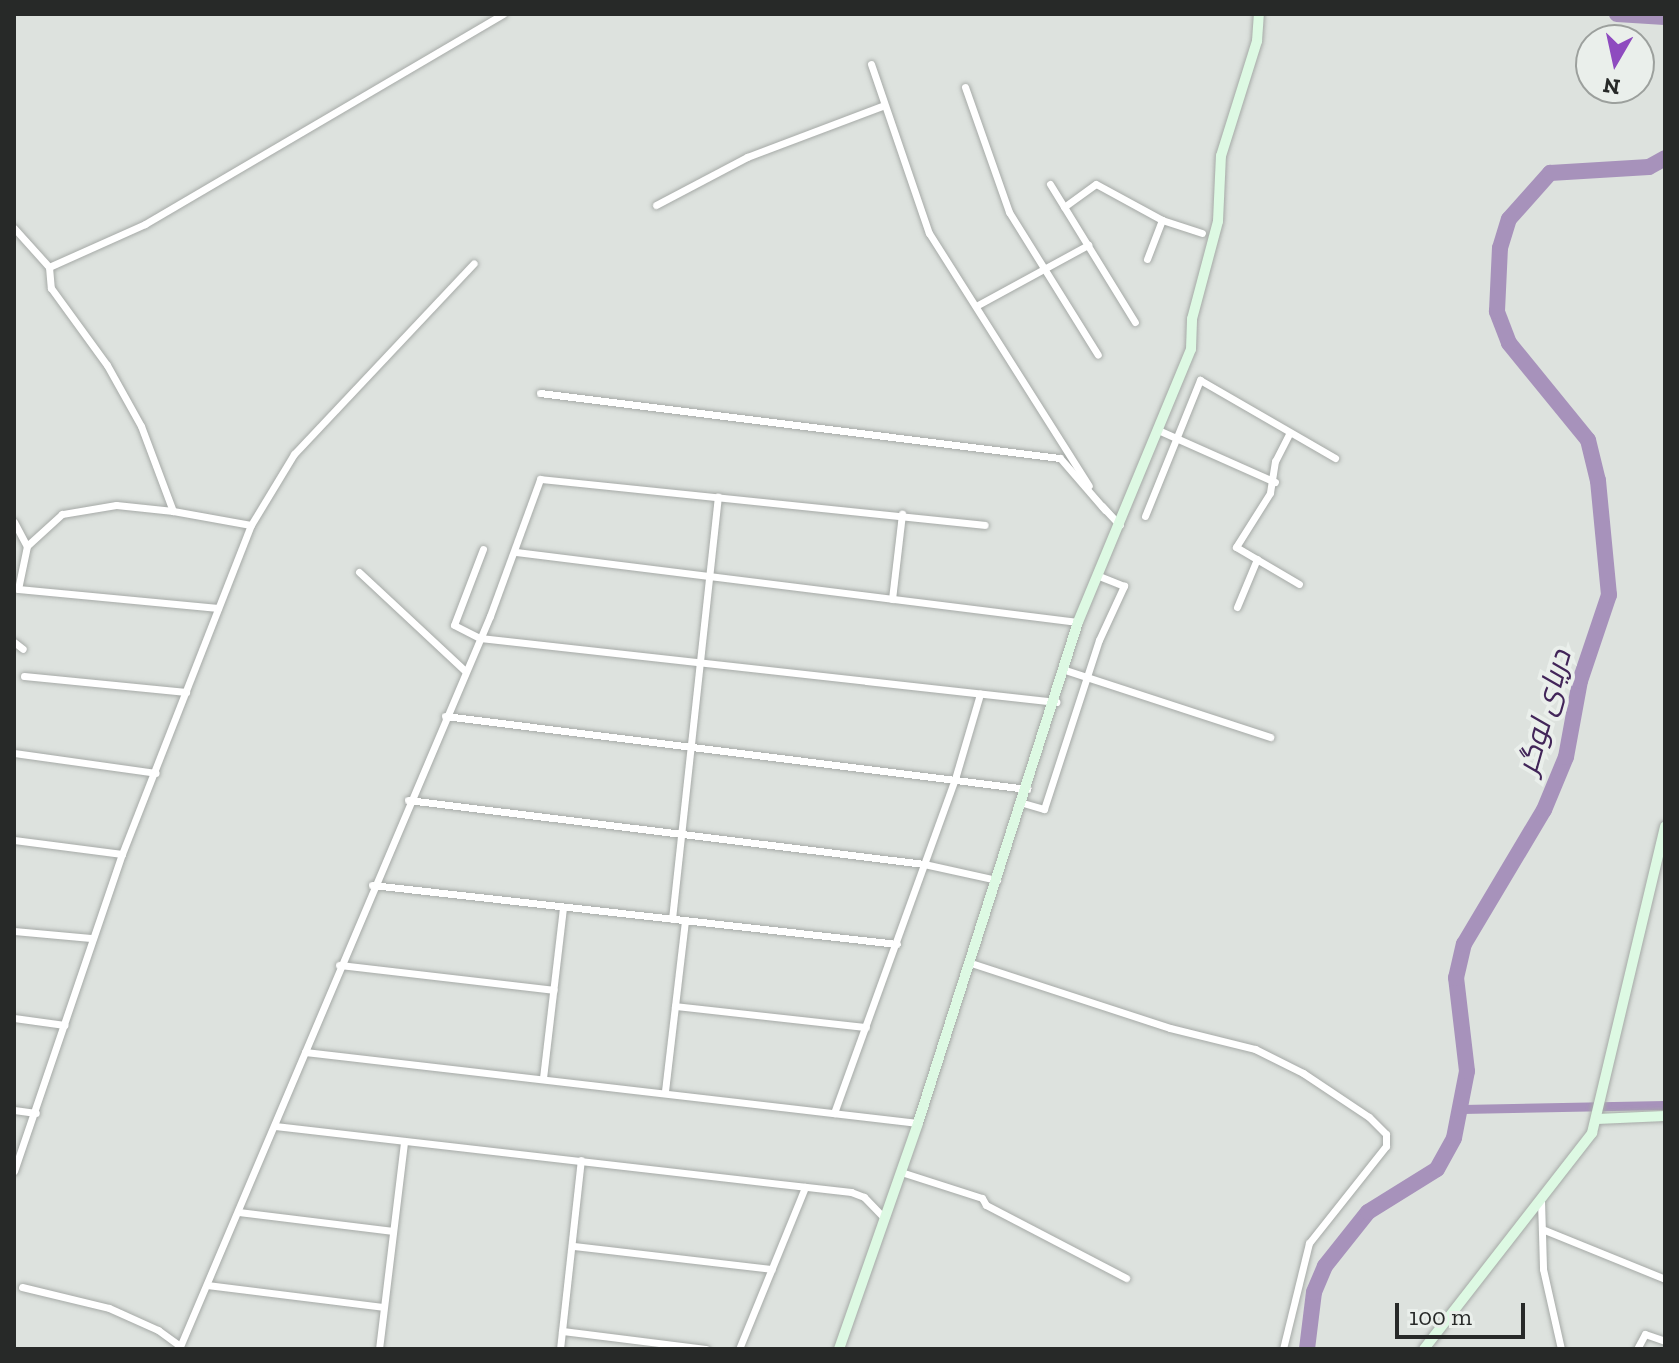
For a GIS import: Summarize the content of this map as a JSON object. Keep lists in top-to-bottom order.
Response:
{
  "water": ["دریای لوگر"],
  "scale_bar": "100 m",
  "north": "bottom"
}
